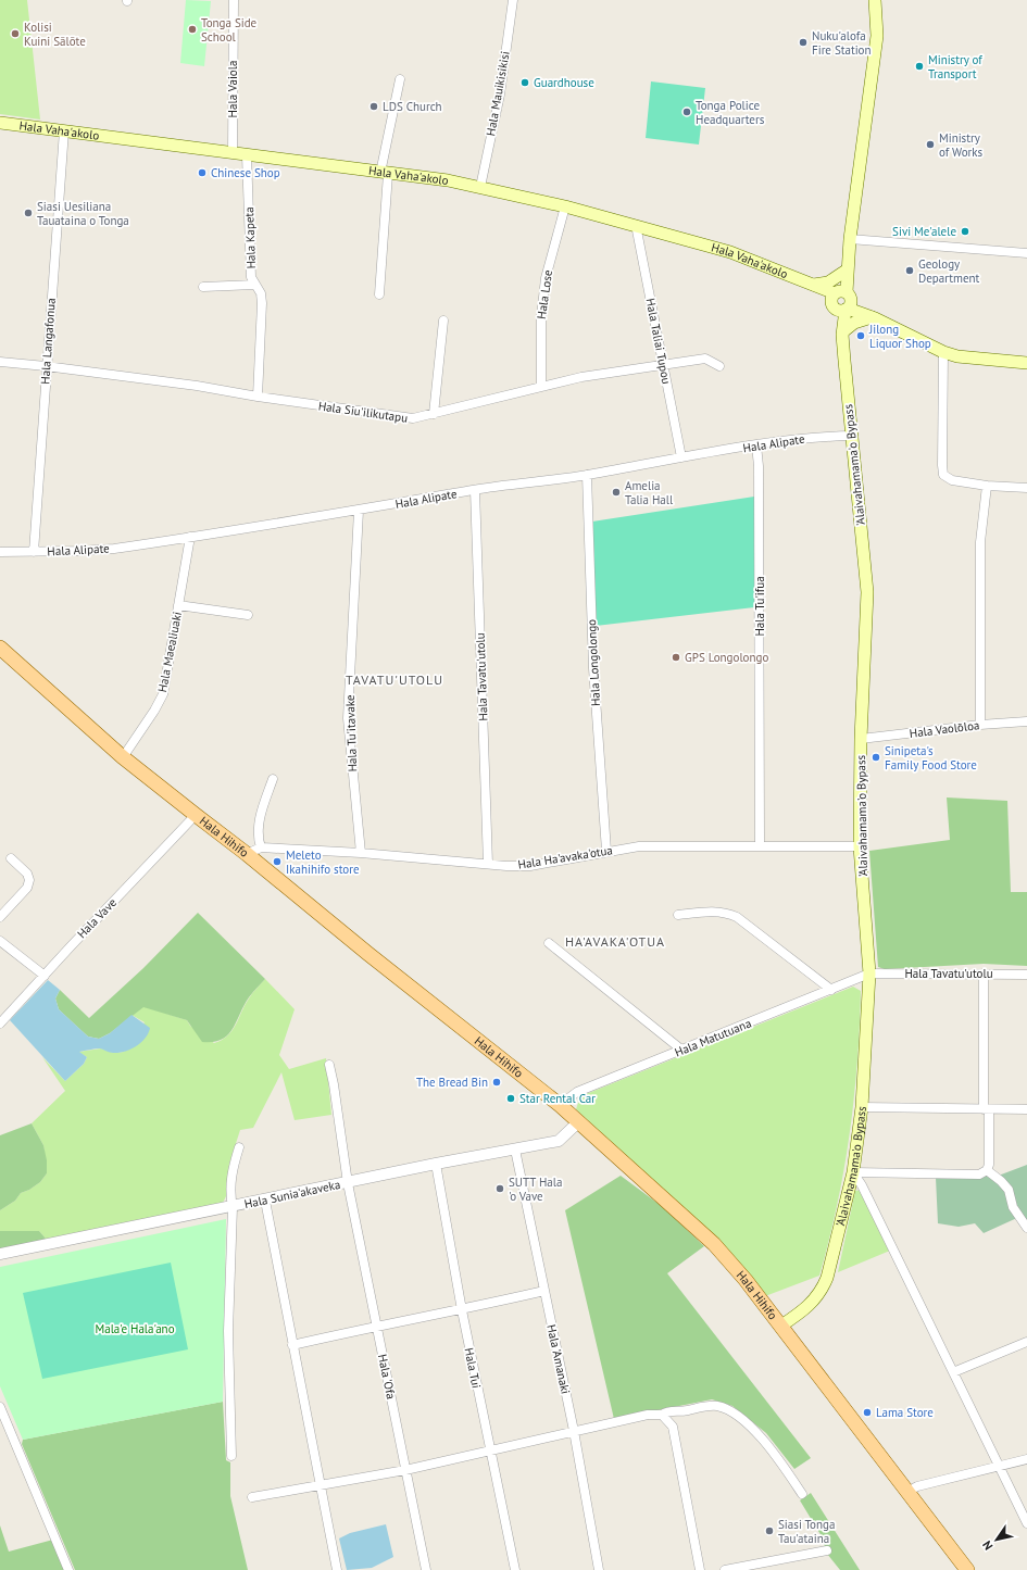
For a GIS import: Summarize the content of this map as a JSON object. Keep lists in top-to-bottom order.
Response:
{
  "streets": {
    "main road": ["Hala Vaha'akolo", "'Alaivahamama'o Bypass", "Hala Hihifo"],
    "street": [
      "Hala Vaiola",
      "Hala Mauikisikisi",
      "Hala Kapeta",
      "Hala Lose",
      "Hala Langafonua",
      "Hala Taliai Tupou",
      "Hala Siu'ilikutapu",
      "Hala Alipate",
      "Hala Tu'ifua",
      "Hala Maealiuaki",
      "Hala Longolongo",
      "Hala Tavatu'utolu",
      "Hala Vaolōloa",
      "Hala Tu'itavake",
      "Hala Ha'avaka'otua",
      "Hala Vave",
      "Hala Matutuana",
      "Hala Sunia'akaveka",
      "Hala 'Amanaki",
      "Hala Tui",
      "Hala 'Ofa"
    ]
  },
  "crossings": [
    ["Hala Vaiola", "Hala Vaha'akolo"],
    ["Hala Mauikisikisi", "Hala Vaha'akolo"],
    ["Hala Vaha'akolo", "Hala Kapeta"],
    ["Hala Vaha'akolo", "Hala Lose"],
    ["Hala Vaha'akolo", "Hala Langafonua"],
    ["Hala Vaha'akolo", "Hala Taliai Tupou"],
    ["Hala Vaha'akolo", "'Alaivahamama'o Bypass"],
    ["Hala Kapeta", "Hala Siu'ilikutapu"],
    ["Hala Lose", "Hala Siu'ilikutapu"],
    ["Hala Langafonua", "Hala Siu'ilikutapu"],
    ["Hala Langafonua", "Hala Alipate"],
    ["Hala Taliai Tupou", "Hala Siu'ilikutapu"],
    ["Hala Taliai Tupou", "Hala Alipate"],
    ["Hala Alipate", "'Alaivahamama'o Bypass"],
    ["Hala Alipate", "Hala Tu'ifua"],
    ["Hala Alipate", "Hala Maealiuaki"],
    ["Hala Alipate", "Hala Longolongo"],
    ["Hala Alipate", "Hala Tavatu'utolu"],
    ["Hala Alipate", "Hala Tu'itavake"],
    ["'Alaivahamama'o Bypass", "Hala Tavatu'utolu"],
    ["'Alaivahamama'o Bypass", "Hala Vaolōloa"],
    ["'Alaivahamama'o Bypass", "Hala Hihifo"],
    ["'Alaivahamama'o Bypass", "Hala Ha'avaka'otua"],
    ["'Alaivahamama'o Bypass", "Hala Matutuana"],
    ["Hala Tu'ifua", "Hala Ha'avaka'otua"],
    ["Hala Maealiuaki", "Hala Hihifo"],
    ["Hala Longolongo", "Hala Ha'avaka'otua"],
    ["Hala Tavatu'utolu", "Hala Ha'avaka'otua"],
    ["Hala Tavatu'utolu", "Hala Matutuana"],
    ["Hala Tu'itavake", "Hala Ha'avaka'otua"],
    ["Hala Hihifo", "Hala Ha'avaka'otua"],
    ["Hala Hihifo", "Hala Vave"],
    ["Hala Hihifo", "Hala Matutuana"],
    ["Hala Hihifo", "Hala Sunia'akaveka"],
    ["Hala Sunia'akaveka", "Hala 'Amanaki"],
    ["Hala Sunia'akaveka", "Hala Tui"],
    ["Hala Sunia'akaveka", "Hala 'Ofa"]
  ],
  "districts": ["TAVATU'UTOLU", "HA'AVAKA'OTUA"],
  "parks": ["Mala'e Hala'ano"],
  "places": [
    "Tonga Side School",
    "Kolisi Kuini Sālōte",
    "Nuku'alofa Fire Station",
    "Ministry of Transport",
    "Guardhouse",
    "LDS Church",
    "Tonga Police Headquarters",
    "Ministry of Works",
    "Chinese Shop",
    "Siasi Uesiliana Tauataina o Tonga",
    "Sivi Me'alele",
    "Geology Department",
    "Jilong Liquor Shop",
    "Amelia Talia Hall",
    "GPS Longolongo",
    "Sinipeta's Family Food Store",
    "Meleto Ikahihifo store",
    "The Bread Bin",
    "Star Rental Car",
    "SUTT Hala 'o Vave",
    "Lama Store",
    "Siasi Tonga Tau'ataina"
  ],
  "north": "bottom left"
}
